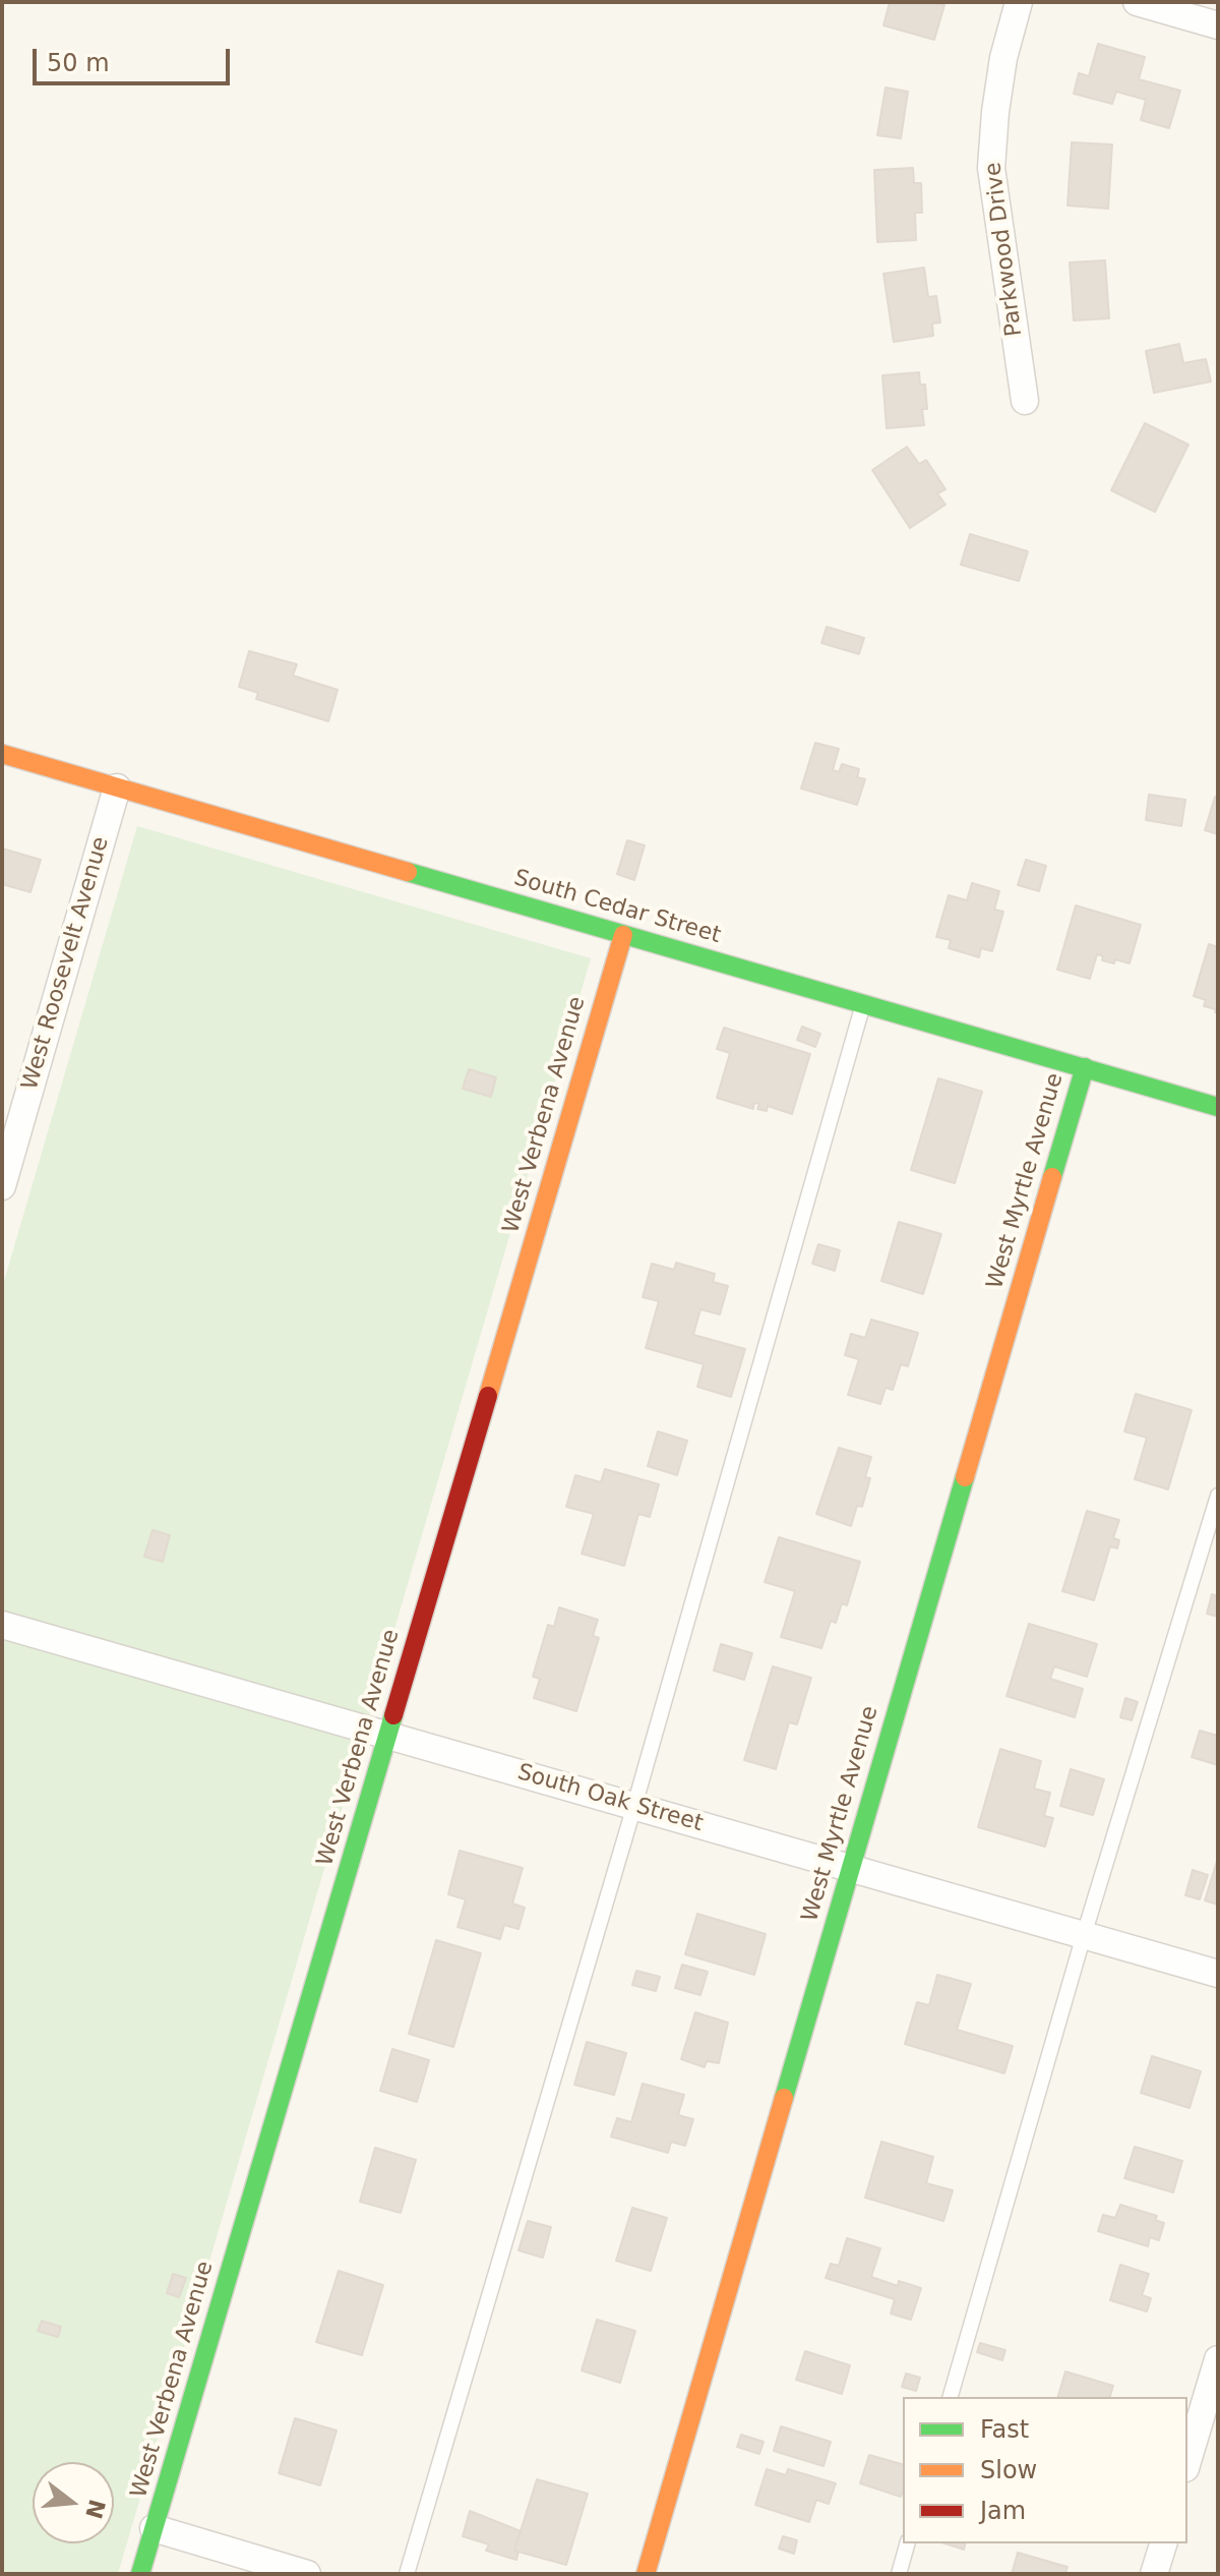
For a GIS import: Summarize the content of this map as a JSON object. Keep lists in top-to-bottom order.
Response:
{
  "streets": {
    "street": [
      "Parkwood Drive",
      "South Cedar Street",
      "West Roosevelt Avenue",
      "West Verbena Avenue",
      "West Myrtle Avenue",
      "South Oak Street"
    ]
  },
  "crossings": [
    ["South Cedar Street", "West Roosevelt Avenue"],
    ["South Cedar Street", "West Verbena Avenue"],
    ["South Cedar Street", "West Myrtle Avenue"],
    ["West Verbena Avenue", "South Oak Street"],
    ["West Myrtle Avenue", "South Oak Street"]
  ],
  "legend": ["Fast", "Slow", "Jam"],
  "scale_bar": "50 m",
  "north": "right"
}
